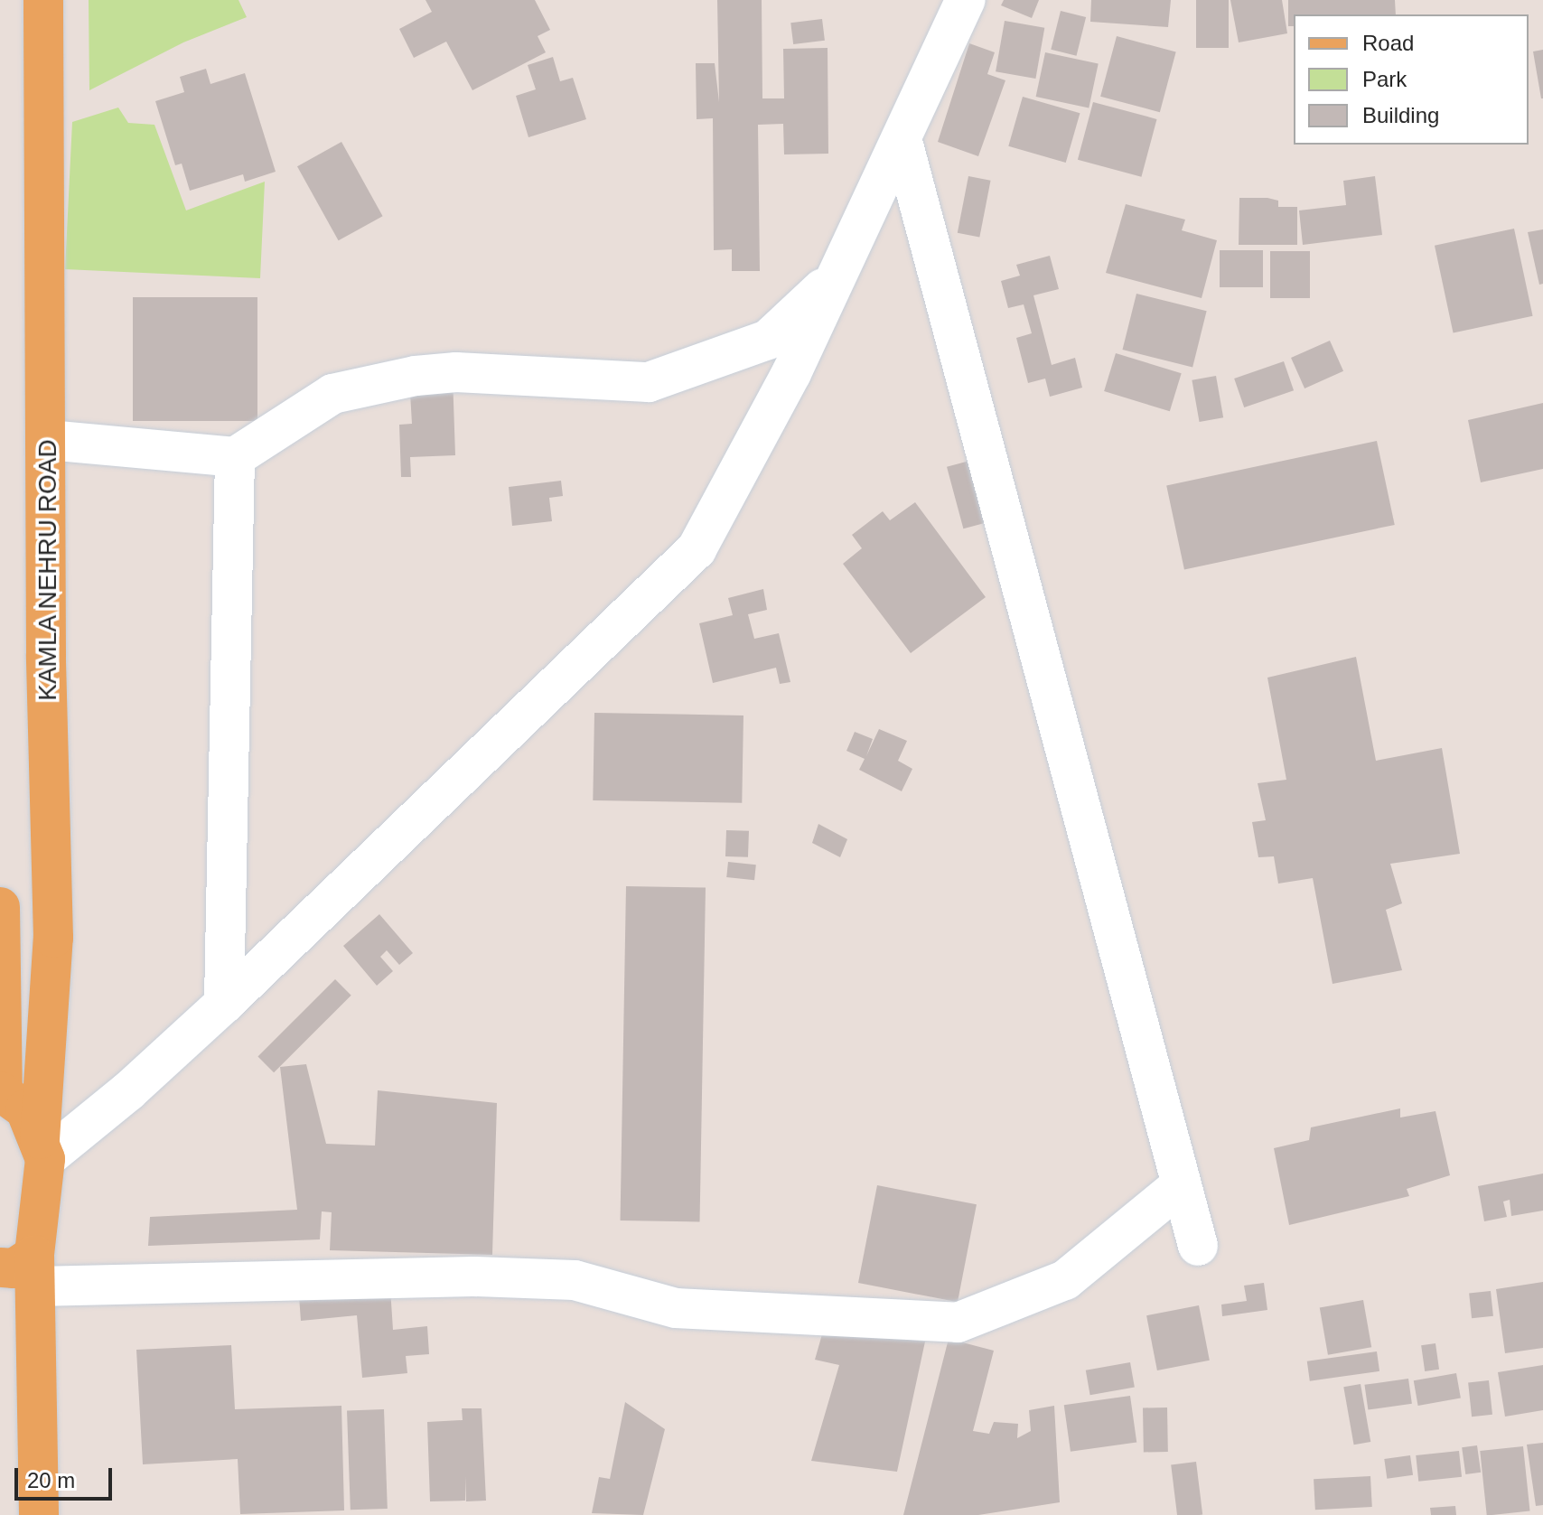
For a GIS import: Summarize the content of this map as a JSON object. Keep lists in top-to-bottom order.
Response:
{
  "streets": {
    "main road": ["KAMLA NEHRU ROAD"]
  },
  "legend": ["Road", "Park", "Building"],
  "scale_bar": "20 m"
}
